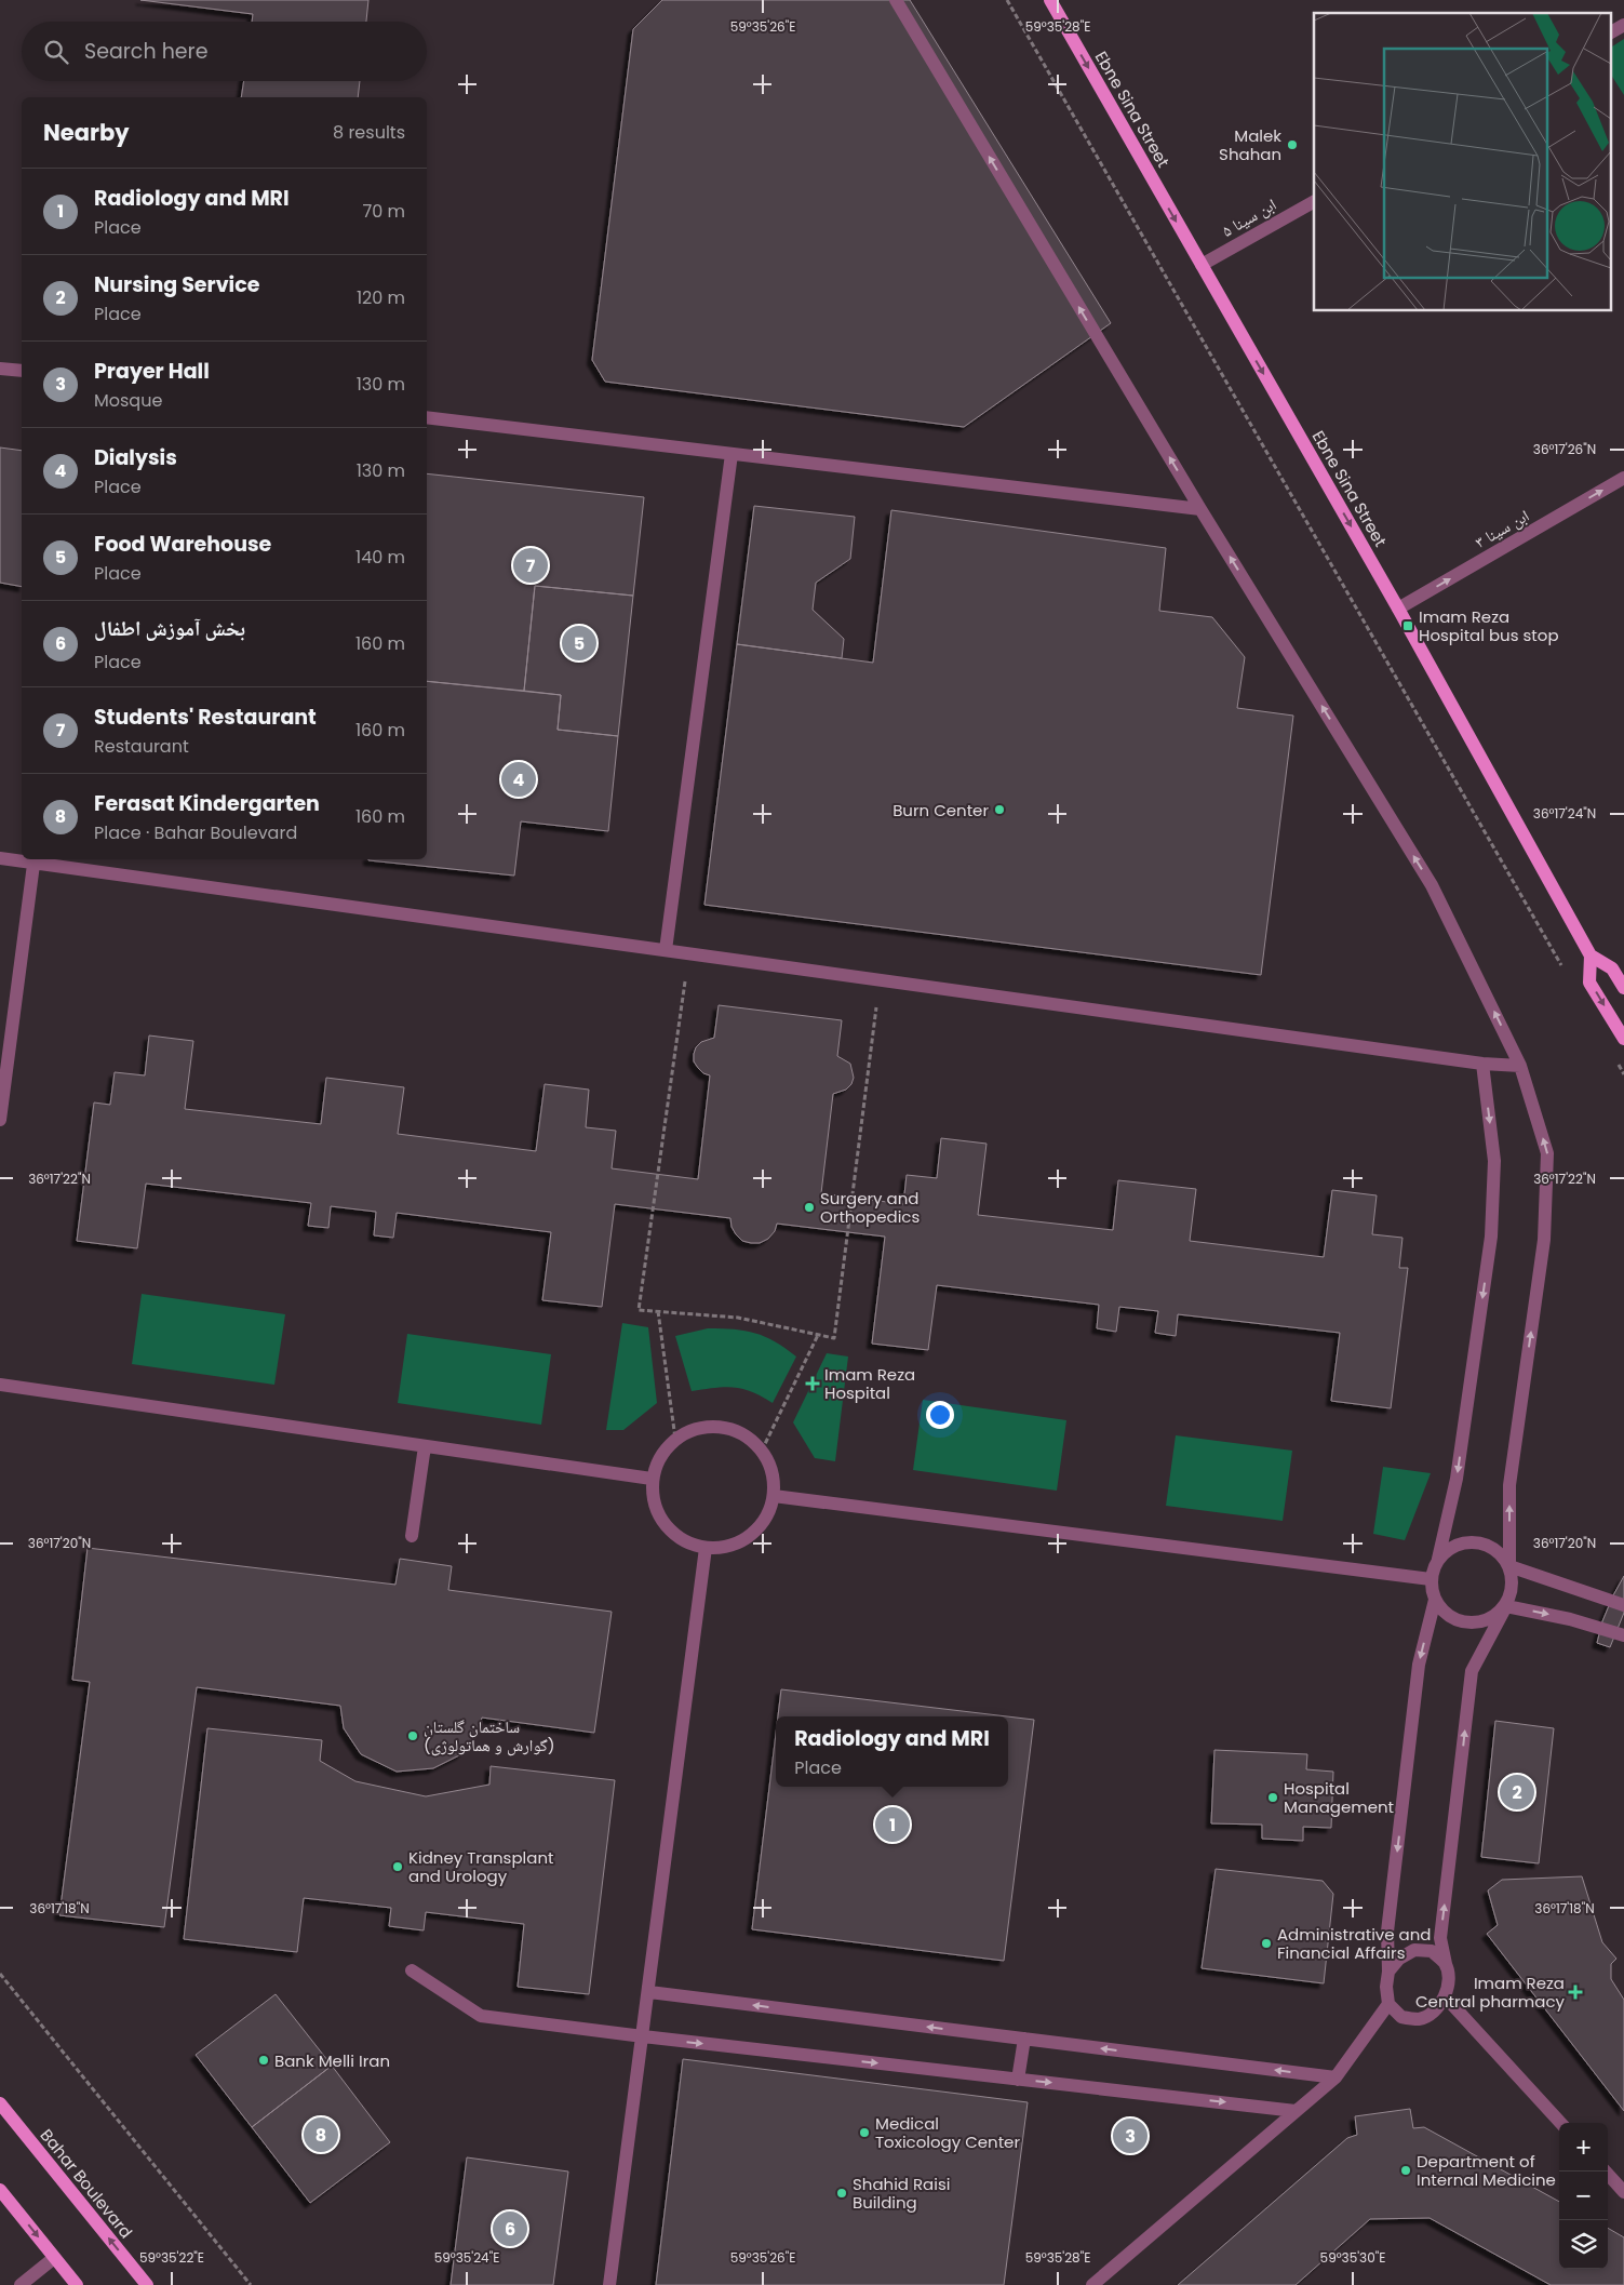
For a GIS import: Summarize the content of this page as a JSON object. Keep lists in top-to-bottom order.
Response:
{
  "streets": {
    "main road": ["Ebne Sina Street", "Bahar Boulevard"],
    "street": ["ابن سینا ۵", "ابن سینا ۳"]
  },
  "crossings": [
    ["Ebne Sina Street", "ابن سینا ۵"],
    ["Ebne Sina Street", "ابن سینا ۳"]
  ],
  "one_way": ["Ebne Sina Street", "ابن سینا ۳"],
  "places": {
    "other": [
      "Malek Shahan",
      "Burn Center",
      "Surgery and Orthopedics",
      "ساختمان گلستان (گوارش و هماتولوژی)",
      "Hospital Management",
      "Kidney Transplant and Urology",
      "Administrative and Financial Affairs",
      "Bank Melli Iran",
      "Medical Toxicology Center",
      "Department of Internal Medicine",
      "Shahid Raisi Building"
    ],
    "transit": ["Imam Reza Hospital bus stop"],
    "health": ["Imam Reza Hospital", "Imam Reza Central pharmacy"]
  },
  "page": {
    "search": "Search here",
    "heading": ["Nearby", "8 results"],
    "list": [
      {
        "mark": "1",
        "name": "Radiology and MRI",
        "note": "Place",
        "value": "70 m"
      },
      {
        "mark": "2",
        "name": "Nursing Service",
        "note": "Place",
        "value": "120 m"
      },
      {
        "mark": "3",
        "name": "Prayer Hall",
        "note": "Mosque",
        "value": "130 m"
      },
      {
        "mark": "4",
        "name": "Dialysis",
        "note": "Place",
        "value": "130 m"
      },
      {
        "mark": "5",
        "name": "Food Warehouse",
        "note": "Place",
        "value": "140 m"
      },
      {
        "mark": "6",
        "name": "بخش آموزش اطفال",
        "note": "Place",
        "value": "160 m"
      },
      {
        "mark": "7",
        "name": "Students' Restaurant",
        "note": "Restaurant",
        "value": "160 m"
      },
      {
        "mark": "8",
        "name": "Ferasat Kindergarten",
        "note": "Place · Bahar Boulevard",
        "value": "160 m"
      }
    ],
    "pins": [
      "7",
      "5",
      "4",
      "2",
      "1",
      "8",
      "3",
      "6"
    ],
    "popup": ["Radiology and MRI", "Place"],
    "map_buttons": ["+", "−"]
  },
  "coordinates": [
    "59°35'26\"E",
    "59°35'28\"E",
    "36°17'26\"N",
    "36°17'24\"N",
    "36°17'22\"N",
    "36°17'20\"N",
    "36°17'18\"N",
    "59°35'22\"E",
    "59°35'24\"E",
    "59°35'30\"E"
  ]
}
